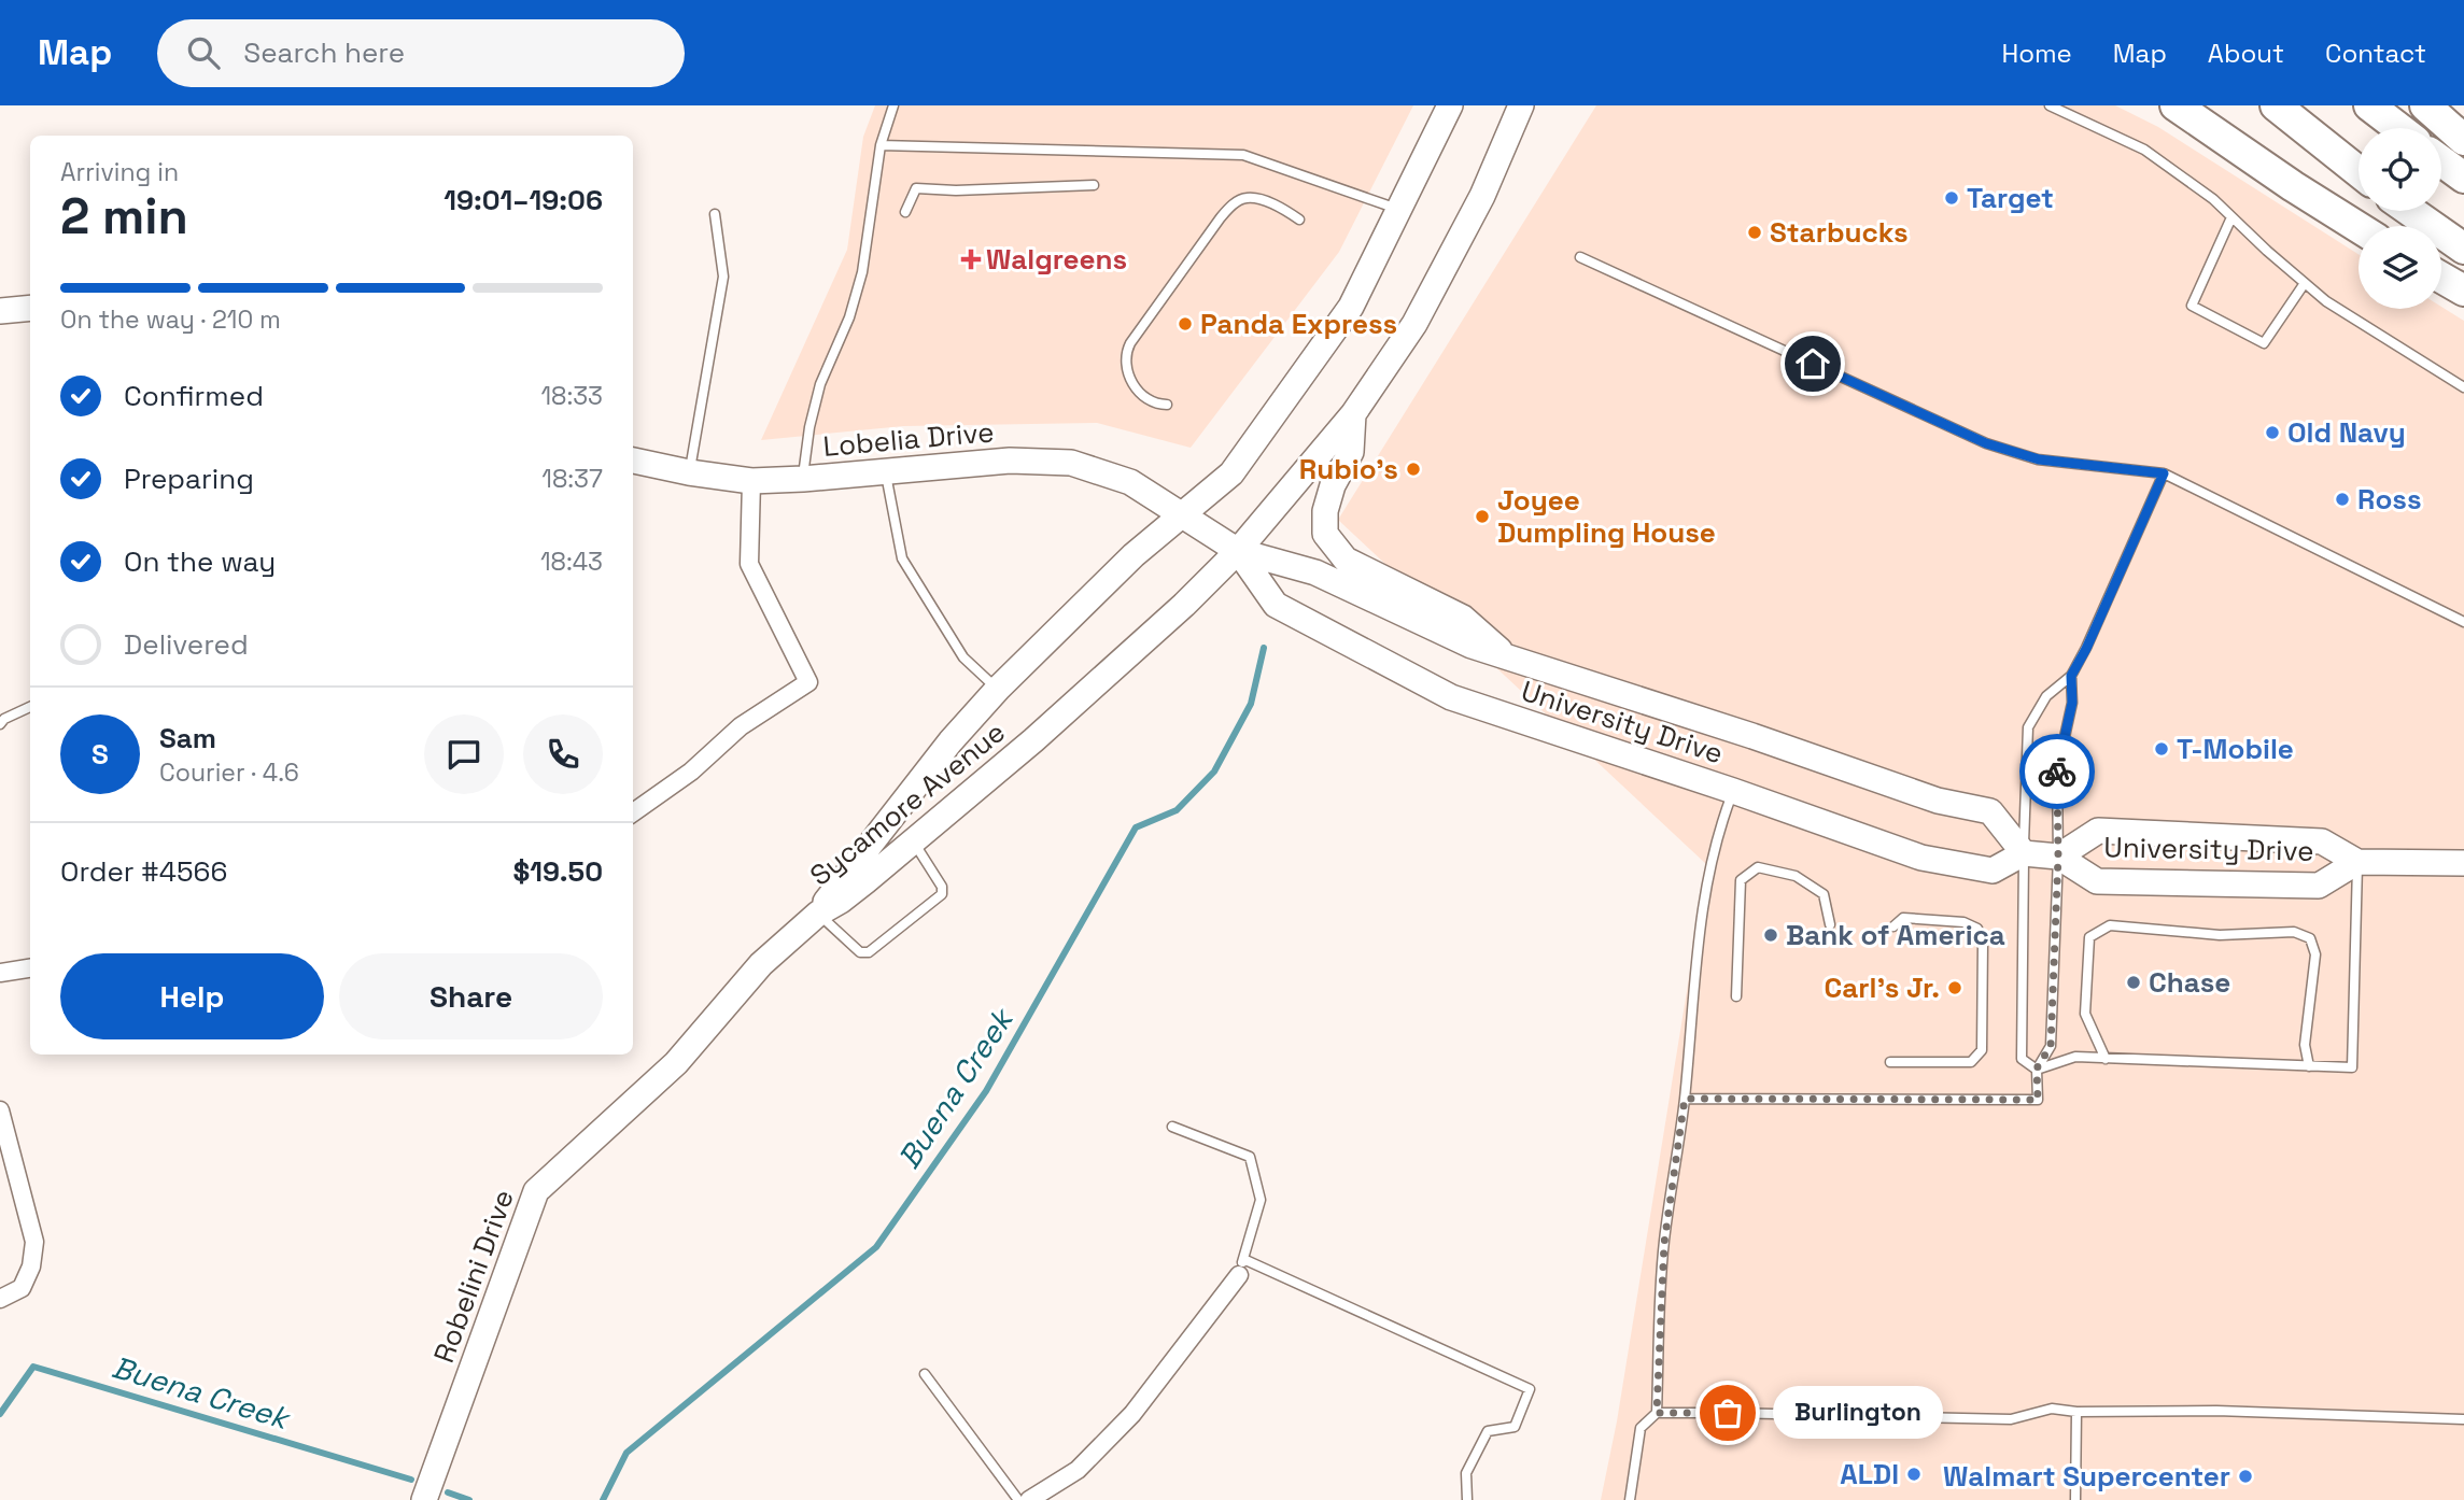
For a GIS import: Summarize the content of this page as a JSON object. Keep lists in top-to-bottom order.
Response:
{
  "streets": {
    "main road": [
      "Lobelia Drive",
      "University Drive",
      "Sycamore Avenue",
      "Robelini Drive"
    ]
  },
  "crossings": [
    ["Lobelia Drive", "University Drive"],
    ["Lobelia Drive", "Sycamore Avenue"],
    ["University Drive", "Sycamore Avenue"],
    ["Sycamore Avenue", "Robelini Drive"]
  ],
  "water": ["Buena Creek"],
  "places": {
    "other": [
      "Target",
      "Starbucks",
      "Panda Express",
      "Old Navy",
      "Rubio's",
      "Ross",
      "Joyee Dumpling House",
      "T-Mobile",
      "Bank of America",
      "Chase",
      "Carl's Jr.",
      "Burlington",
      "ALDI",
      "Walmart Supercenter"
    ],
    "health": ["Walgreens"]
  },
  "page": {
    "header": "Map",
    "search": "Search here",
    "nav": [
      "Home",
      "Map",
      "About",
      "Contact"
    ],
    "heading": ["2 min", "Arriving in", "19:01–19:06"],
    "panel": [
      "Sam",
      "Courier · 4.6",
      "Order #4566",
      "$19.50"
    ],
    "bar": "On the way · 210 m",
    "list": [
      ["Confirmed", "18:33"],
      ["Preparing", "18:37"],
      ["On the way", "18:43"],
      "Delivered"
    ],
    "round": "S",
    "buttons": ["Help", "Share"],
    "bubble": "Burlington"
  }
}
